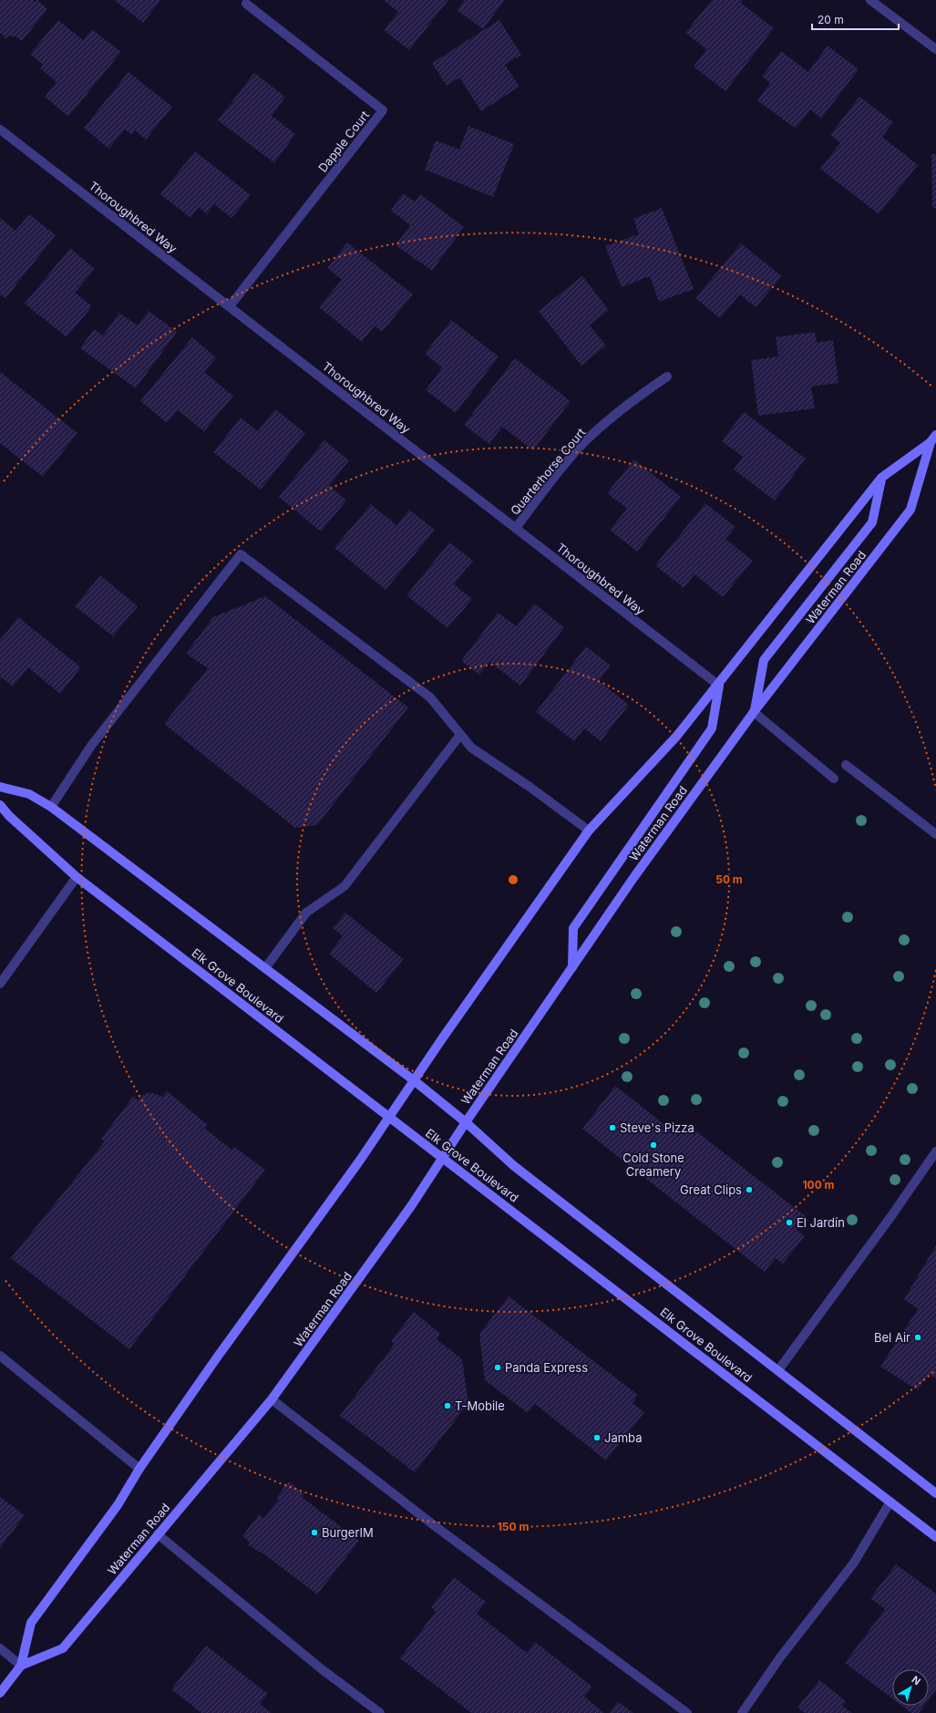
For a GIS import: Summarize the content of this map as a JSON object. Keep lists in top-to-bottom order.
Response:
{
  "streets": {
    "main road": ["Waterman Road", "Elk Grove Boulevard"],
    "street": ["Dapple Court", "Thoroughbred Way", "Quarterhorse Court"]
  },
  "crossings": [
    ["Dapple Court", "Thoroughbred Way"],
    ["Thoroughbred Way", "Quarterhorse Court"],
    ["Thoroughbred Way", "Waterman Road"],
    ["Waterman Road", "Elk Grove Boulevard"]
  ],
  "places": [
    "Steve's Pizza",
    "Cold Stone Creamery",
    "Great Clips",
    "El Jardín",
    "Bel Air",
    "Panda Express",
    "T-Mobile",
    "Jamba",
    "BurgerIM"
  ],
  "scale_bar": "20 m",
  "north": "top right",
  "rings": ["50 m", "100 m", "150 m"]
}
